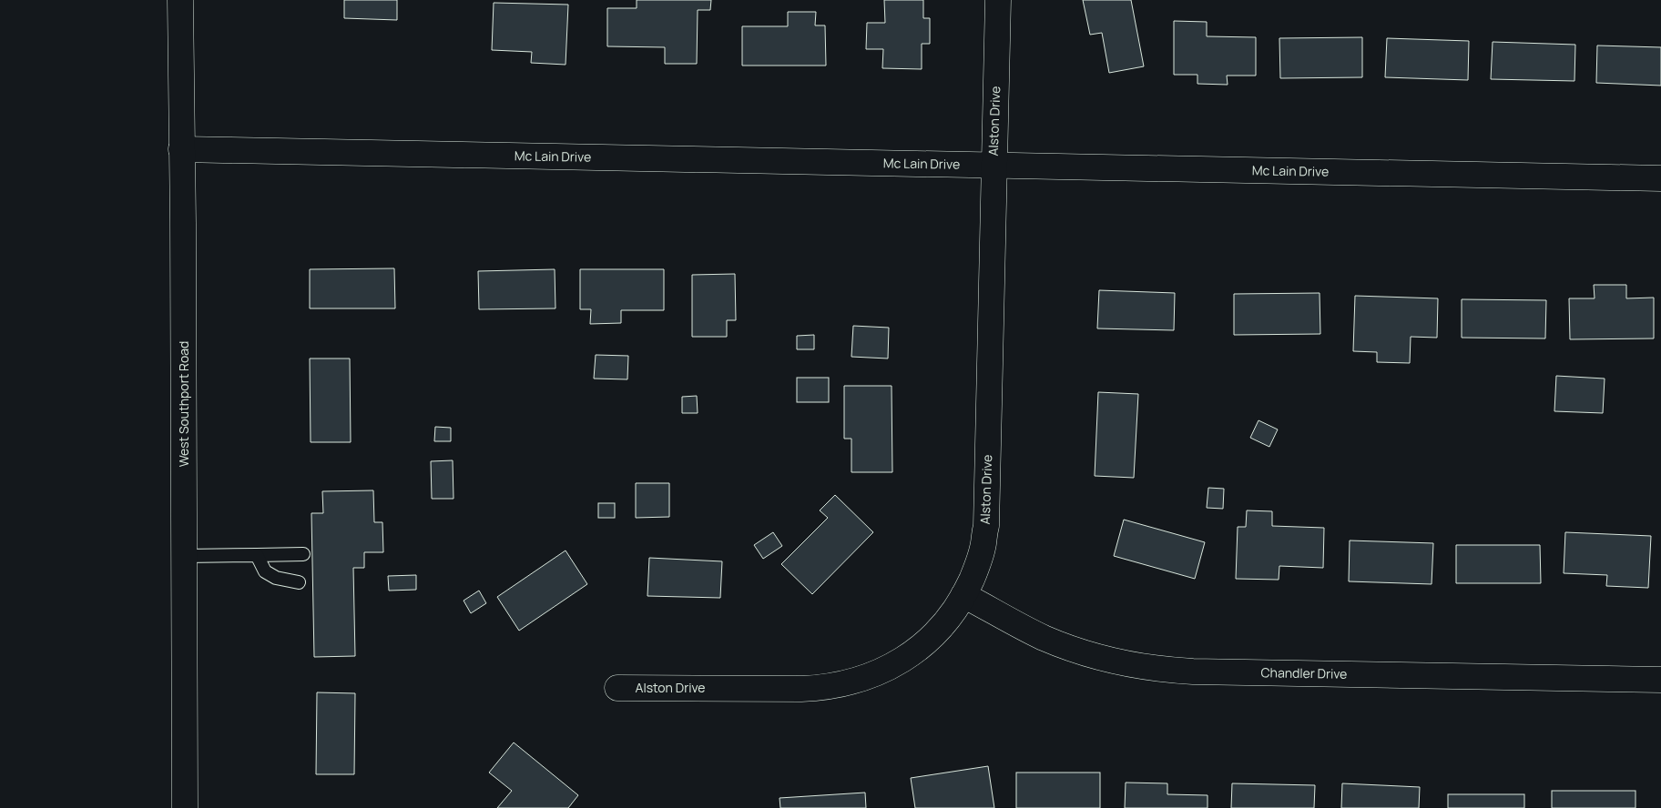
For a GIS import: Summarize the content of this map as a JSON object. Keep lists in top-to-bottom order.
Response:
{
  "streets": {
    "street": [
      "Alston Drive",
      "Mc Lain Drive",
      "West Southport Road",
      "Chandler Drive"
    ]
  },
  "crossings": [
    ["Alston Drive", "Mc Lain Drive"],
    ["Alston Drive", "Chandler Drive"],
    ["Mc Lain Drive", "West Southport Road"]
  ]
}
